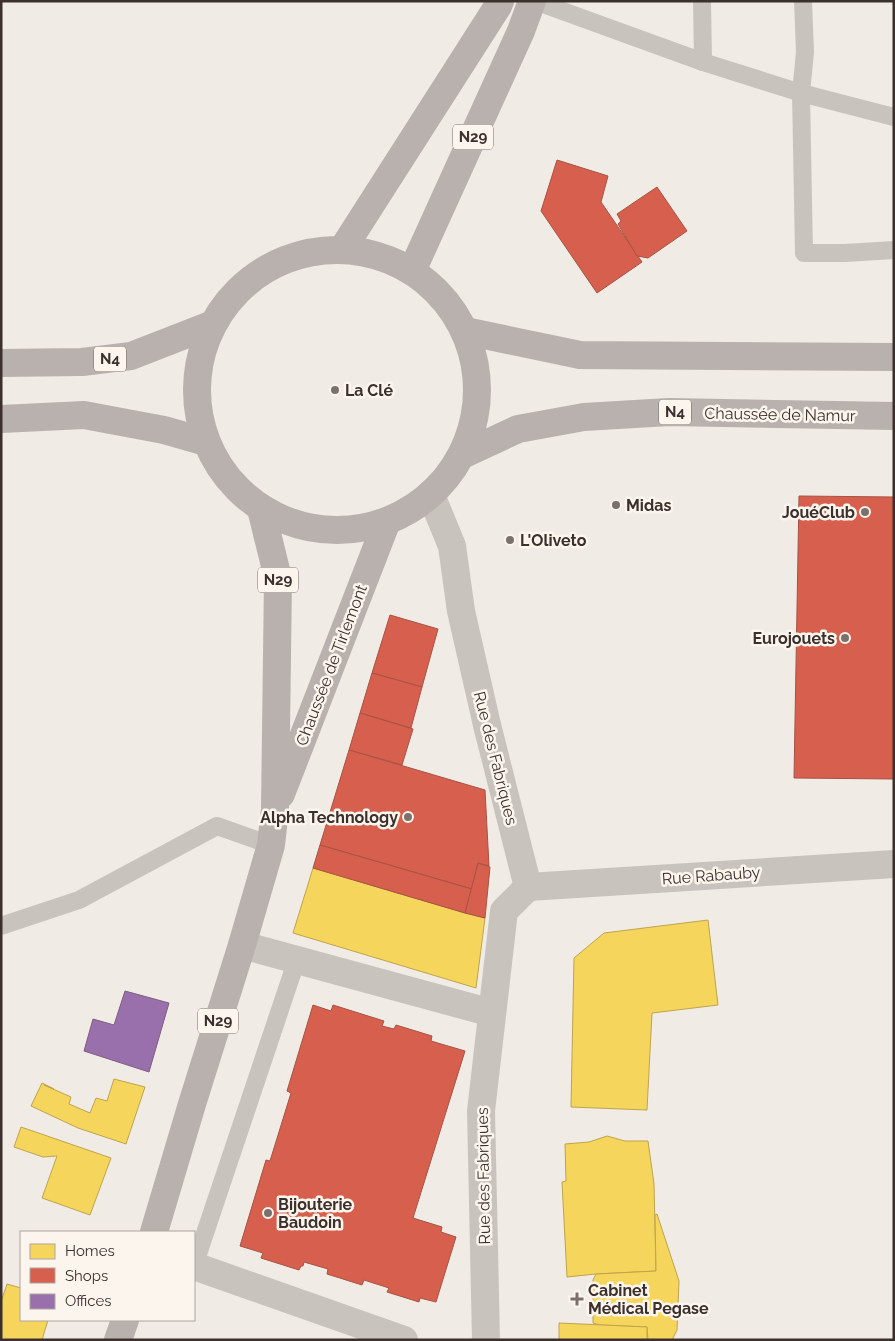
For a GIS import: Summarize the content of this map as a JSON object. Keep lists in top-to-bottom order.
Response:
{
  "streets": {
    "main road": [
      "N29",
      "N4",
      "Chaussée de Namur",
      "Chaussée de Tirlemont"
    ],
    "street": ["Rue des Fabriques", "Rue Rabauby"]
  },
  "crossings": [
    ["Rue des Fabriques", "Rue Rabauby"]
  ],
  "places": {
    "other": [
      "La Clé",
      "Midas",
      "JouéClub",
      "L'Oliveto",
      "Eurojouets",
      "Alpha Technology",
      "Bijouterie Baudoin"
    ],
    "health": ["Cabinet Médical Pegase"]
  },
  "legend": ["Homes", "Shops", "Offices"]
}
